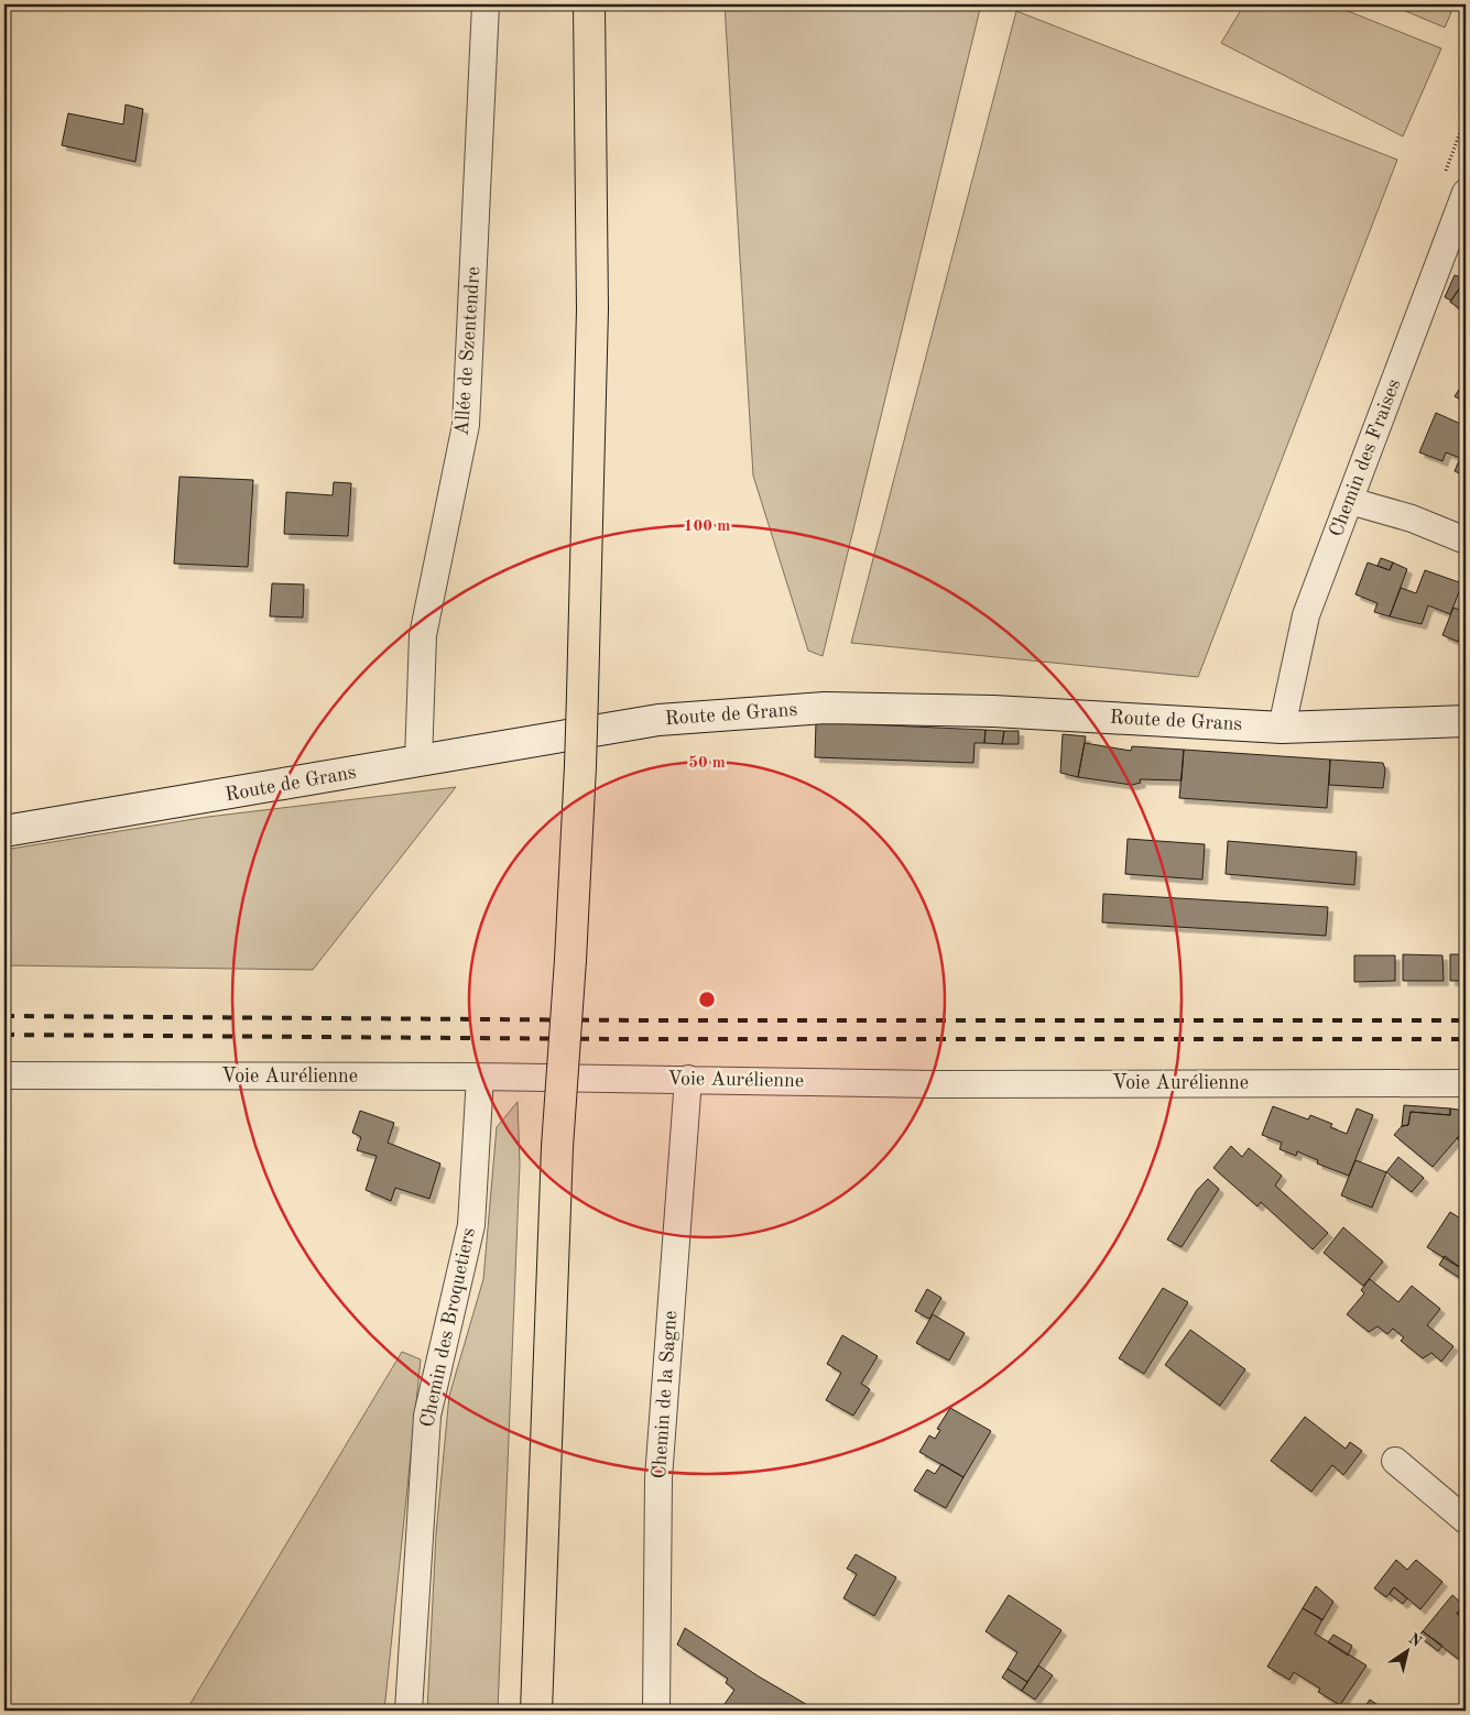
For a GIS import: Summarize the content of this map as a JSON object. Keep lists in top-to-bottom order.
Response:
{
  "streets": {
    "street": [
      "Allée de Szentendre",
      "Chemin des Fraises",
      "Route de Grans",
      "Voie Aurélienne",
      "Chemin des Broquetiers",
      "Chemin de la Sagne"
    ]
  },
  "crossings": [
    ["Allée de Szentendre", "Route de Grans"],
    ["Chemin des Fraises", "Route de Grans"],
    ["Voie Aurélienne", "Chemin des Broquetiers"],
    ["Voie Aurélienne", "Chemin de la Sagne"]
  ],
  "north": "top right",
  "rings": ["100 m", "50 m"]
}
